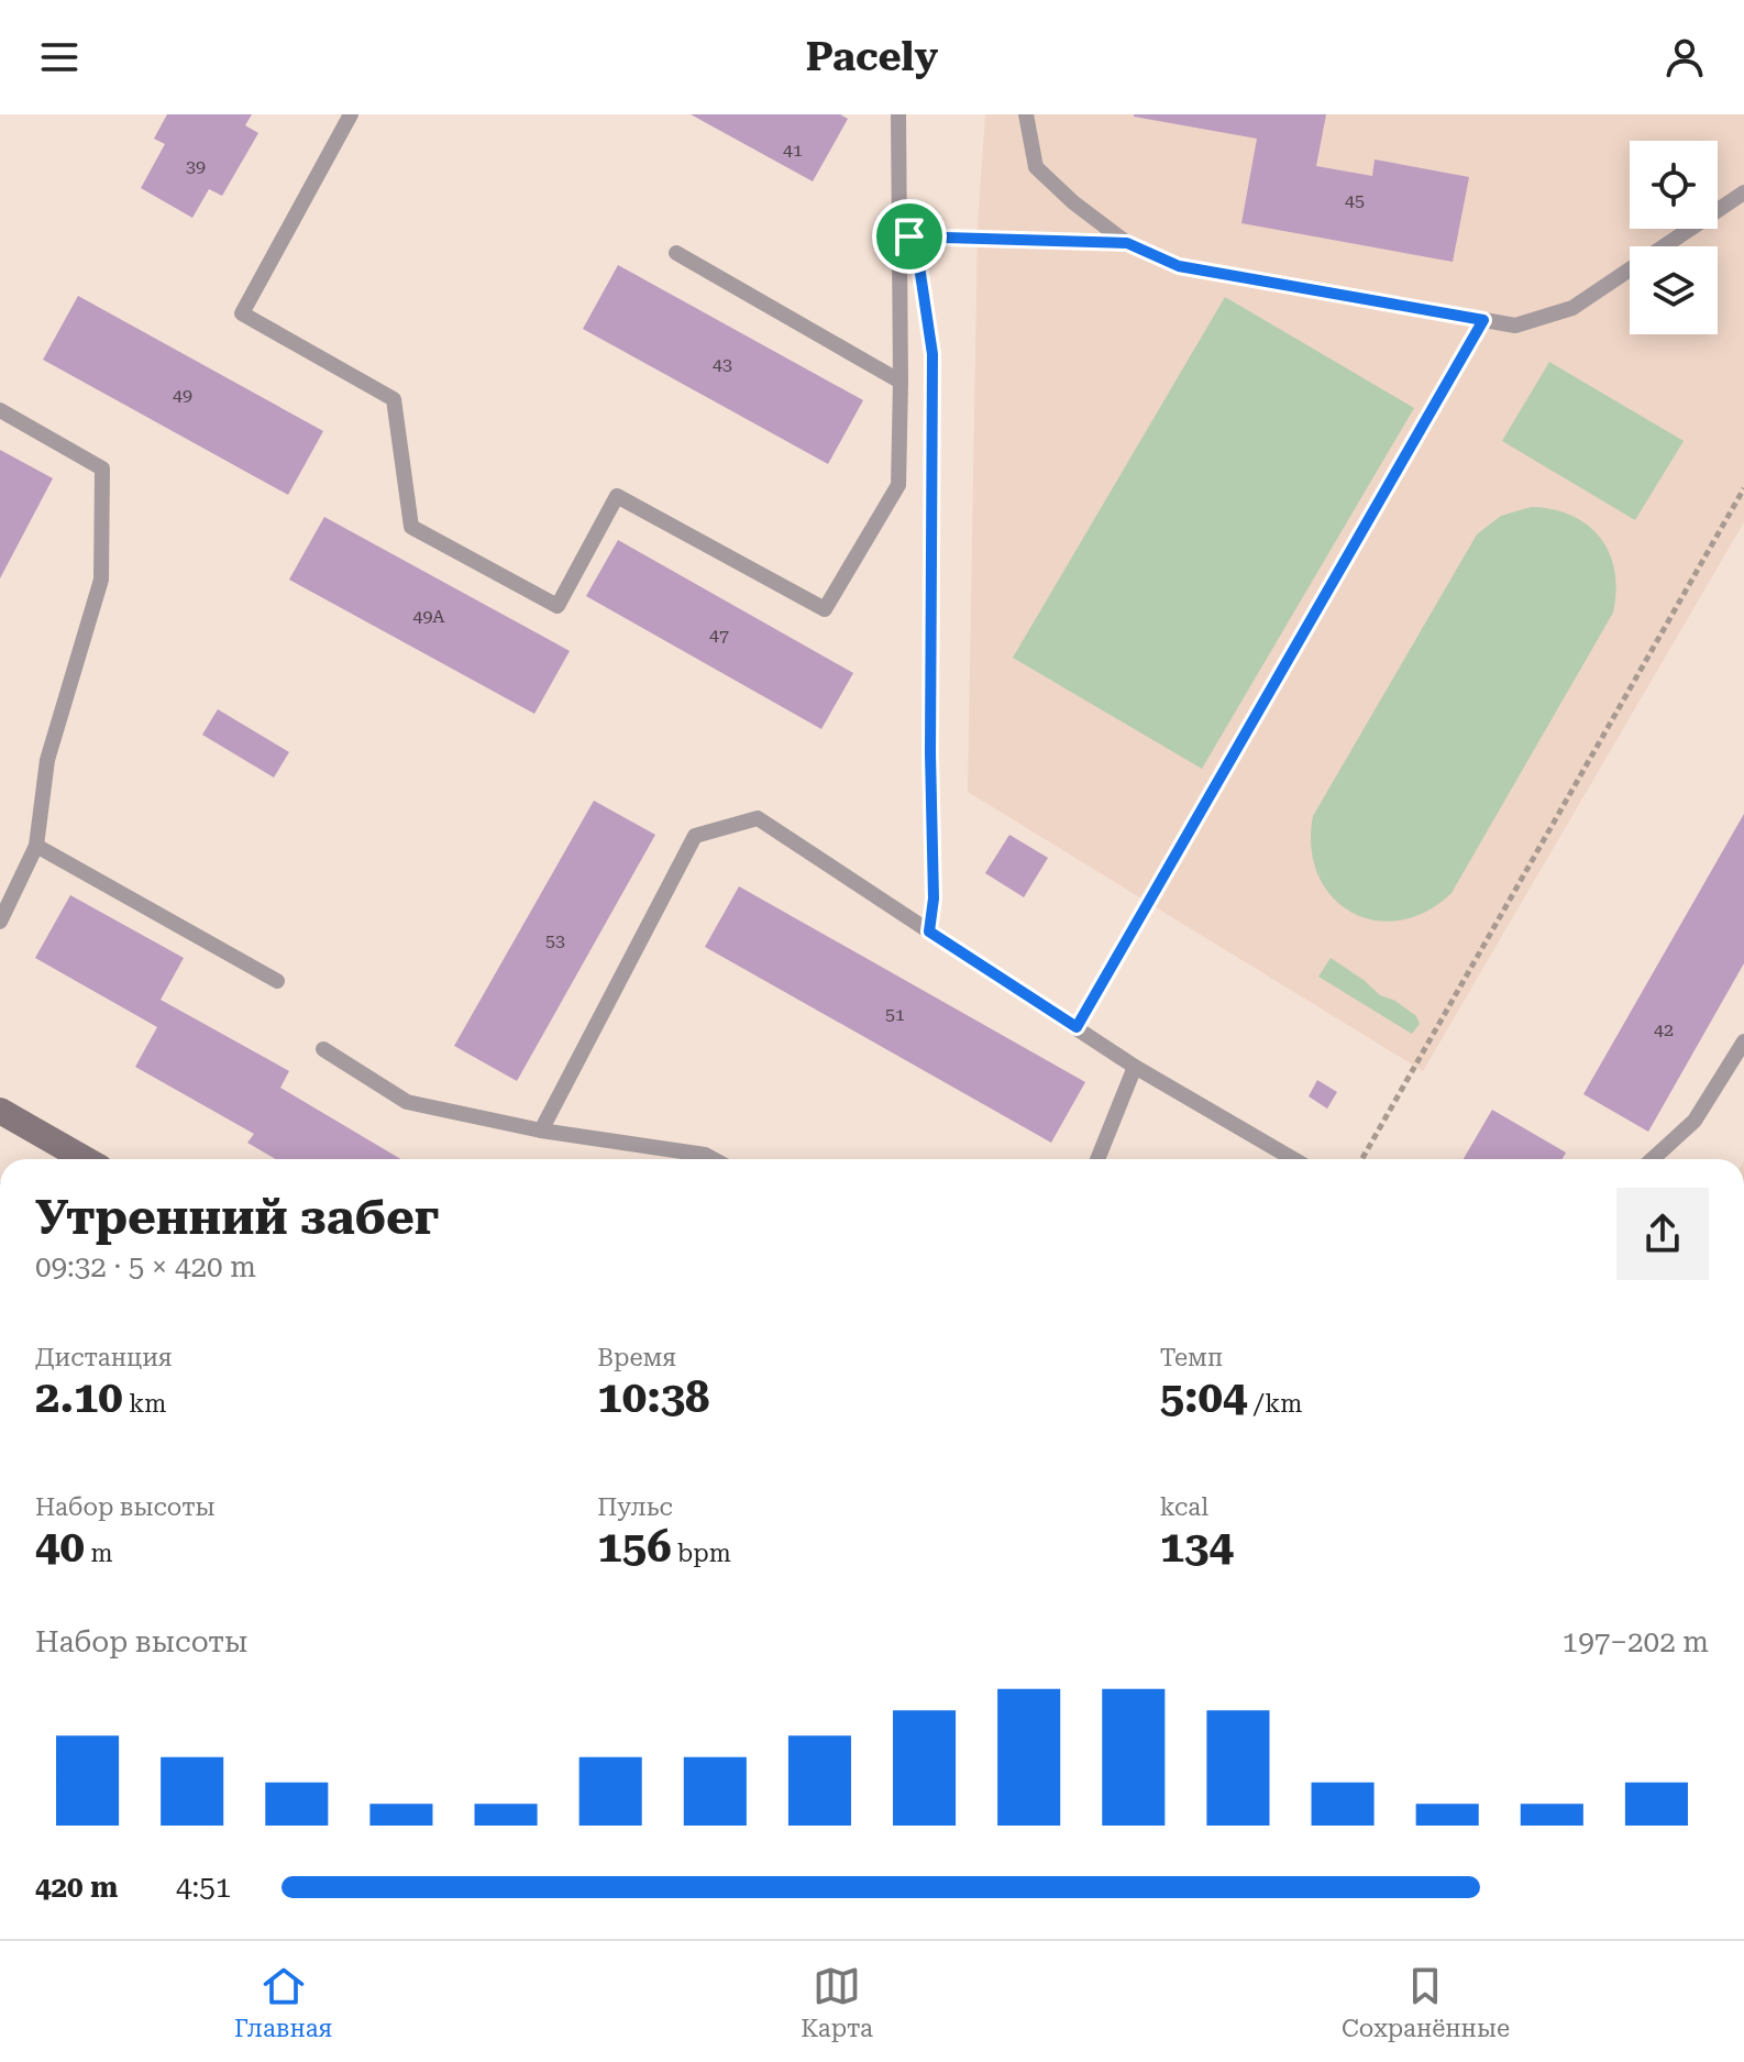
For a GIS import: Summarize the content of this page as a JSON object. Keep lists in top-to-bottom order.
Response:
{
  "house_numbers": [
    "41",
    "39",
    "45",
    "43",
    "49",
    "49А",
    "47",
    "53",
    "51",
    "42"
  ],
  "page": {
    "header": "Pacely",
    "heading": ["Утренний забег", "09:32 · 5 × 420 m"],
    "stats": [
      ["Дистанция", "2.10 km"],
      ["Время", "10:38"],
      ["Темп", "5:04 /km"],
      ["Набор высоты", "40 m"],
      ["Пульс", "156 bpm"],
      ["kcal", "134"]
    ],
    "chart": ["Набор высоты", "197–202 m"],
    "list": [
      {
        "name": "420 m",
        "note": "4:51"
      }
    ],
    "tabs": ["Главная", "Карта", "Сохранённые"]
  }
}
